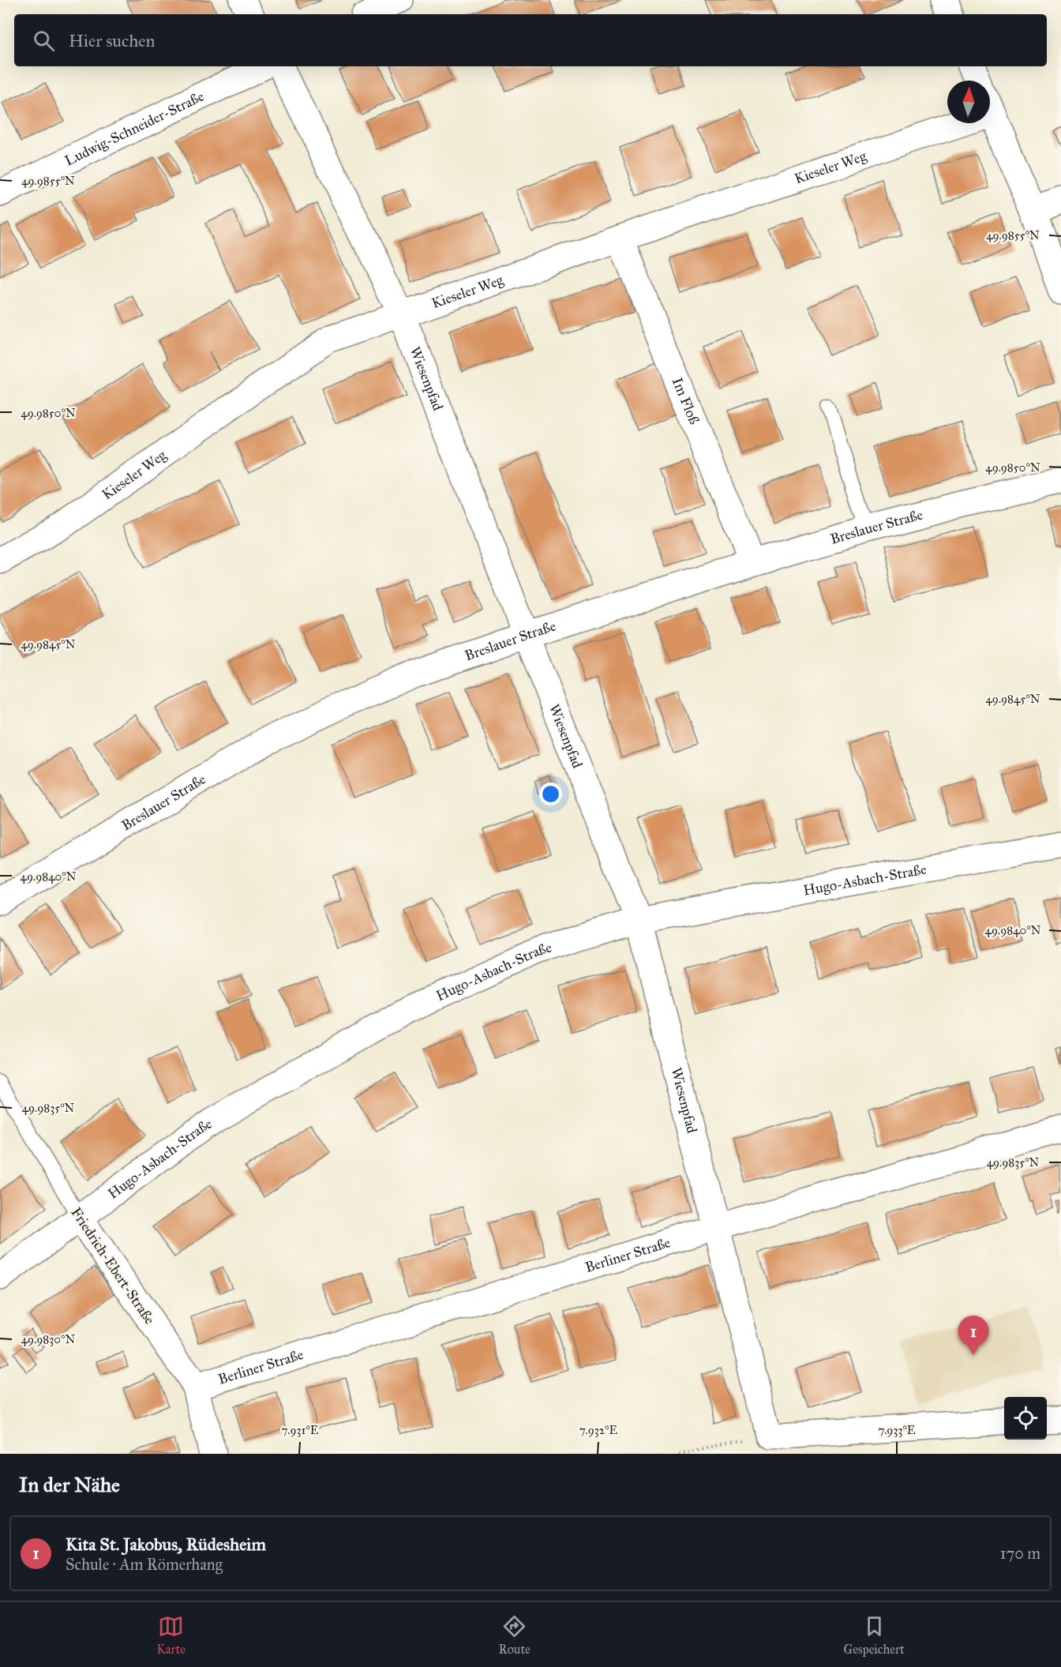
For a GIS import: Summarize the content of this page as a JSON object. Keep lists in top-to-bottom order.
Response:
{
  "streets": {
    "street": [
      "Ludwig-Schneider-Straße",
      "Kieseler Weg",
      "Wiesenpfad",
      "Im Floß",
      "Breslauer Straße",
      "Hugo-Asbach-Straße",
      "Berliner Straße",
      "Friedrich-Ebert-Straße"
    ]
  },
  "crossings": [
    ["Kieseler Weg", "Wiesenpfad"],
    ["Kieseler Weg", "Im Floß"],
    ["Wiesenpfad", "Breslauer Straße"],
    ["Wiesenpfad", "Hugo-Asbach-Straße"],
    ["Wiesenpfad", "Berliner Straße"],
    ["Im Floß", "Breslauer Straße"],
    ["Hugo-Asbach-Straße", "Friedrich-Ebert-Straße"],
    ["Berliner Straße", "Friedrich-Ebert-Straße"]
  ],
  "north": "top",
  "page": {
    "search": "Hier suchen",
    "pins": "1",
    "heading": "In der Nähe",
    "list": [
      {
        "mark": "1",
        "name": "Kita St. Jakobus, Rüdesheim",
        "note": "Schule · Am Römerhang",
        "value": "170 m"
      }
    ],
    "nav": ["Karte", "Route", "Gespeichert"]
  },
  "coordinates": [
    "49.9855°N",
    "49.9850°N",
    "49.9845°N",
    "49.9840°N",
    "49.9835°N",
    "49.9830°N",
    "7.931°E",
    "7.932°E",
    "7.933°E"
  ]
}
